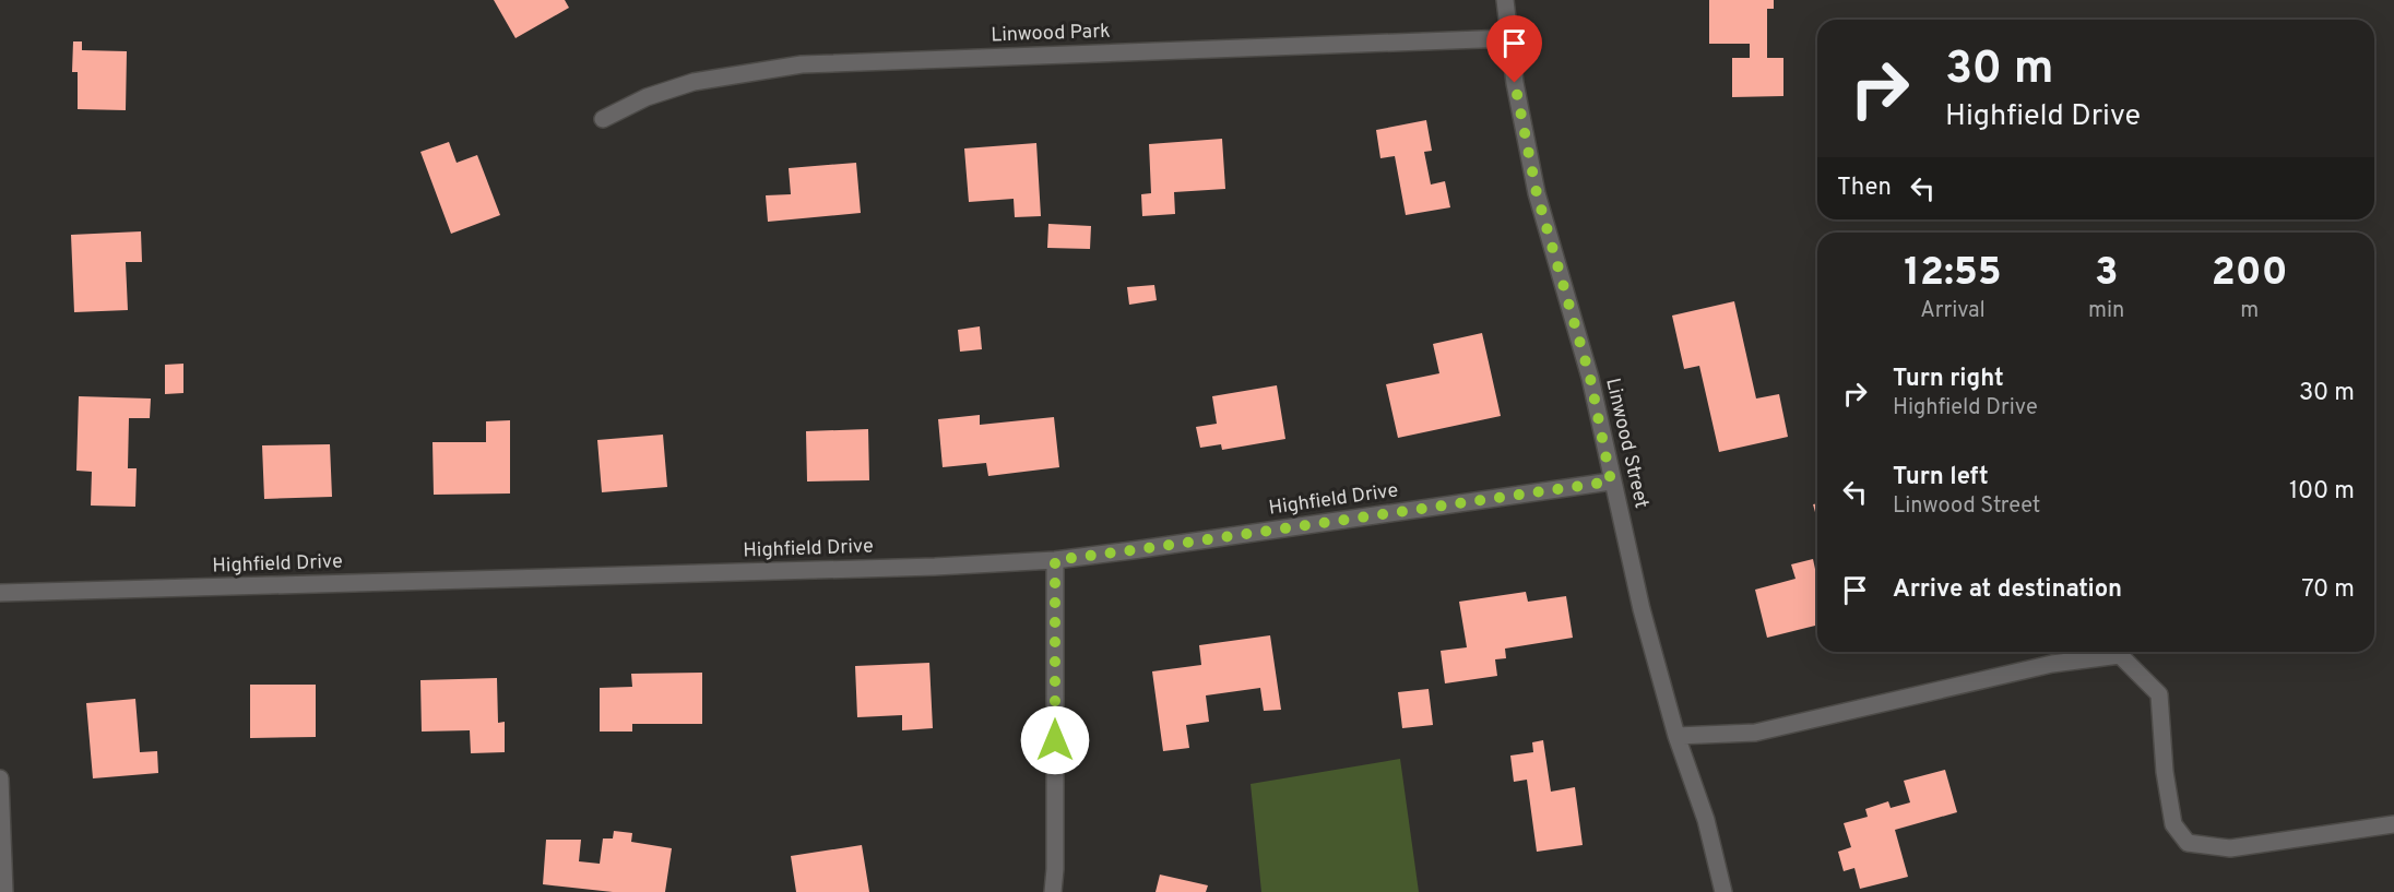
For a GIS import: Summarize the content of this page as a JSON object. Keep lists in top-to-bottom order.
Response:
{
  "streets": {
    "street": ["Linwood Park", "Linwood Street", "Highfield Drive"]
  },
  "crossings": [
    ["Linwood Park", "Linwood Street"],
    ["Linwood Street", "Highfield Drive"]
  ],
  "page": {
    "turn": ["30 m", "Highfield Drive"],
    "then": "Then",
    "eta": [
      "12:55",
      "Arrival",
      "3",
      "min",
      "200",
      "m"
    ],
    "list": [
      {
        "name": "Turn right",
        "note": "Highfield Drive",
        "value": "30 m"
      },
      {
        "name": "Turn left",
        "note": "Linwood Street",
        "value": "100 m"
      },
      {
        "name": "Arrive at destination",
        "value": "70 m"
      }
    ]
  }
}
